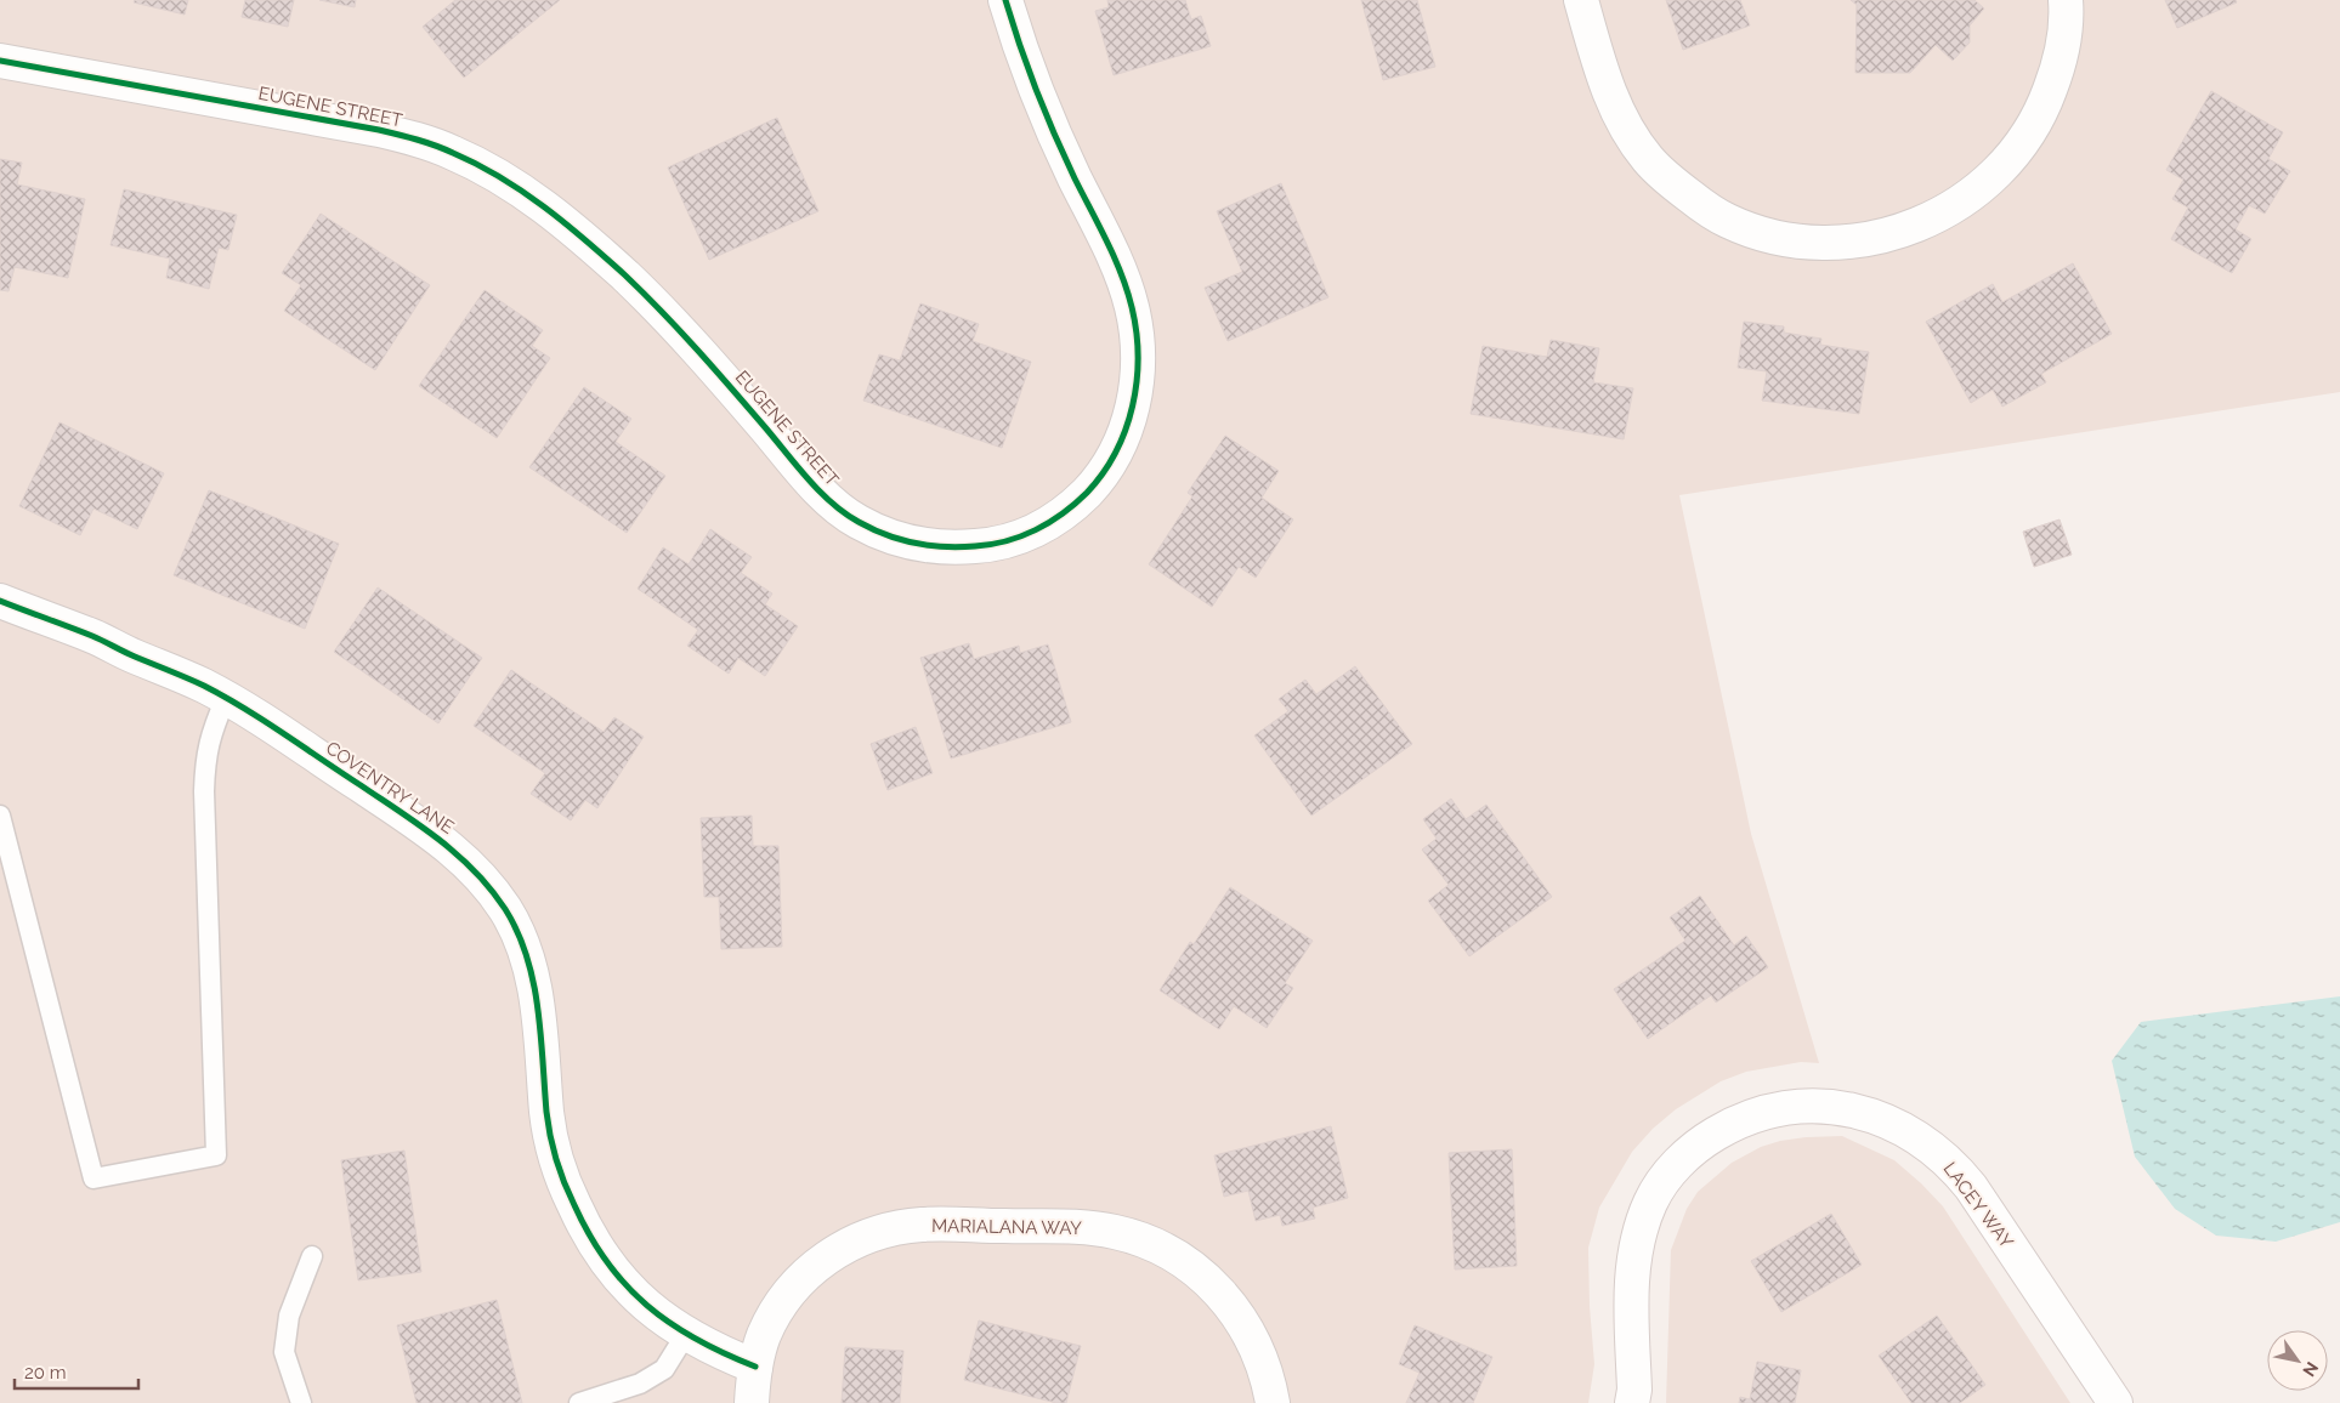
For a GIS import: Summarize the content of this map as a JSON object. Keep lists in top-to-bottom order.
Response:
{
  "streets": {
    "street": [
      "EUGENE STREET",
      "COVENTRY LANE",
      "LACEY WAY",
      "MARIALANA WAY"
    ]
  },
  "crossings": [
    ["COVENTRY LANE", "MARIALANA WAY"]
  ],
  "scale_bar": "20 m",
  "north": "bottom right"
}
